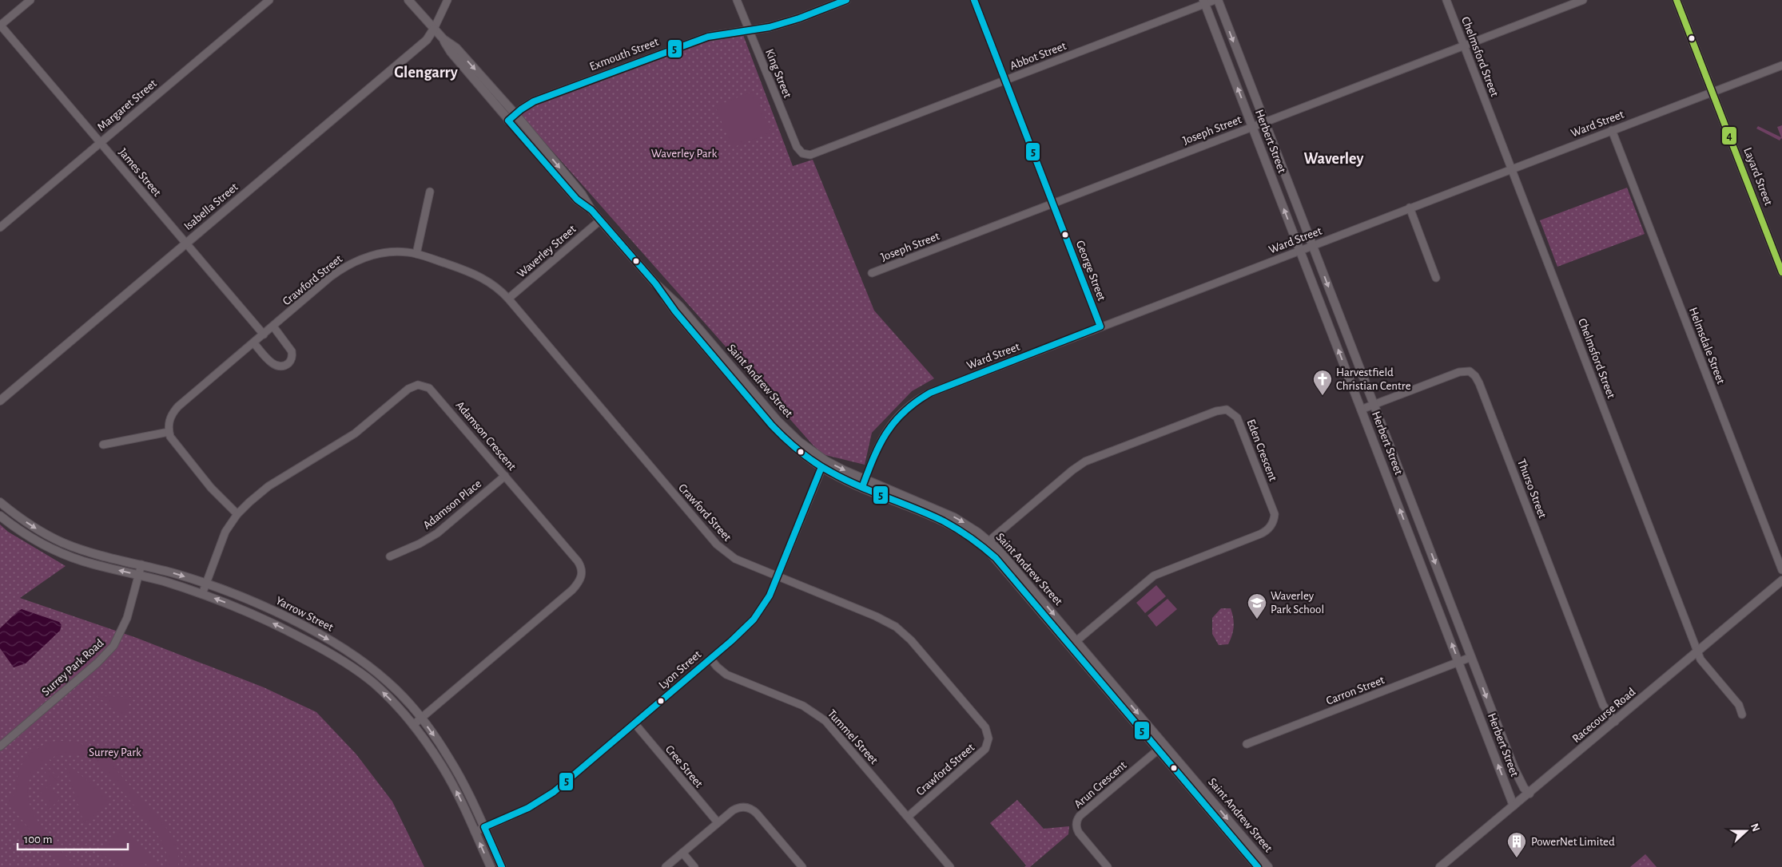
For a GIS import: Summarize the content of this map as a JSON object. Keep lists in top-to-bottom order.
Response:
{
  "streets": {
    "street": [
      "Exmouth Street",
      "Abbot Street",
      "Chelmsford Street",
      "King Street",
      "Margaret Street",
      "Ward Street",
      "Joseph Street",
      "Herbert Street",
      "James Street",
      "Layard Street",
      "Isabella Street",
      "Waverley Street",
      "George Street",
      "Crawford Street",
      "Helmsdale Street",
      "Saint Andrew Street",
      "Adamson Crescent",
      "Eden Crescent",
      "Thurso Street",
      "Adamson Place",
      "Yarrow Street",
      "Surrey Park Road",
      "Lyon Street",
      "Carron Street",
      "Racecourse Road",
      "Tummel Street",
      "Cree Street",
      "Arun Crescent"
    ]
  },
  "crossings": [
    ["Exmouth Street", "King Street"],
    ["Exmouth Street", "Saint Andrew Street"],
    ["Abbot Street", "King Street"],
    ["Abbot Street", "Herbert Street"],
    ["Abbot Street", "George Street"],
    ["Chelmsford Street", "Ward Street"],
    ["Chelmsford Street", "Joseph Street"],
    ["Chelmsford Street", "Racecourse Road"],
    ["Margaret Street", "James Street"],
    ["Ward Street", "Herbert Street"],
    ["Ward Street", "Layard Street"],
    ["Ward Street", "George Street"],
    ["Ward Street", "Helmsdale Street"],
    ["Ward Street", "Saint Andrew Street"],
    ["Joseph Street", "Herbert Street"],
    ["Joseph Street", "George Street"],
    ["Herbert Street", "Thurso Street"],
    ["Herbert Street", "Carron Street"],
    ["Herbert Street", "Racecourse Road"],
    ["James Street", "Isabella Street"],
    ["James Street", "Crawford Street"],
    ["Isabella Street", "Saint Andrew Street"],
    ["Waverley Street", "Crawford Street"],
    ["Waverley Street", "Saint Andrew Street"],
    ["Crawford Street", "Lyon Street"],
    ["Crawford Street", "Tummel Street"],
    ["Saint Andrew Street", "Eden Crescent"],
    ["Saint Andrew Street", "Lyon Street"],
    ["Saint Andrew Street", "Arun Crescent"],
    ["Adamson Crescent", "Adamson Place"],
    ["Adamson Crescent", "Yarrow Street"],
    ["Thurso Street", "Racecourse Road"],
    ["Yarrow Street", "Surrey Park Road"],
    ["Yarrow Street", "Lyon Street"],
    ["Lyon Street", "Tummel Street"],
    ["Lyon Street", "Cree Street"]
  ],
  "districts": ["Glengarry", "Waverley"],
  "parks": ["Waverley Park", "Surrey Park"],
  "places": {
    "church": ["Harvestfield Christian Centre"],
    "school or university": ["Waverley Park School"],
    "building": ["PowerNet Limited"]
  },
  "lines": ["transit line 5", "transit line 4"],
  "scale_bar": "100 m",
  "north": "right"
}
